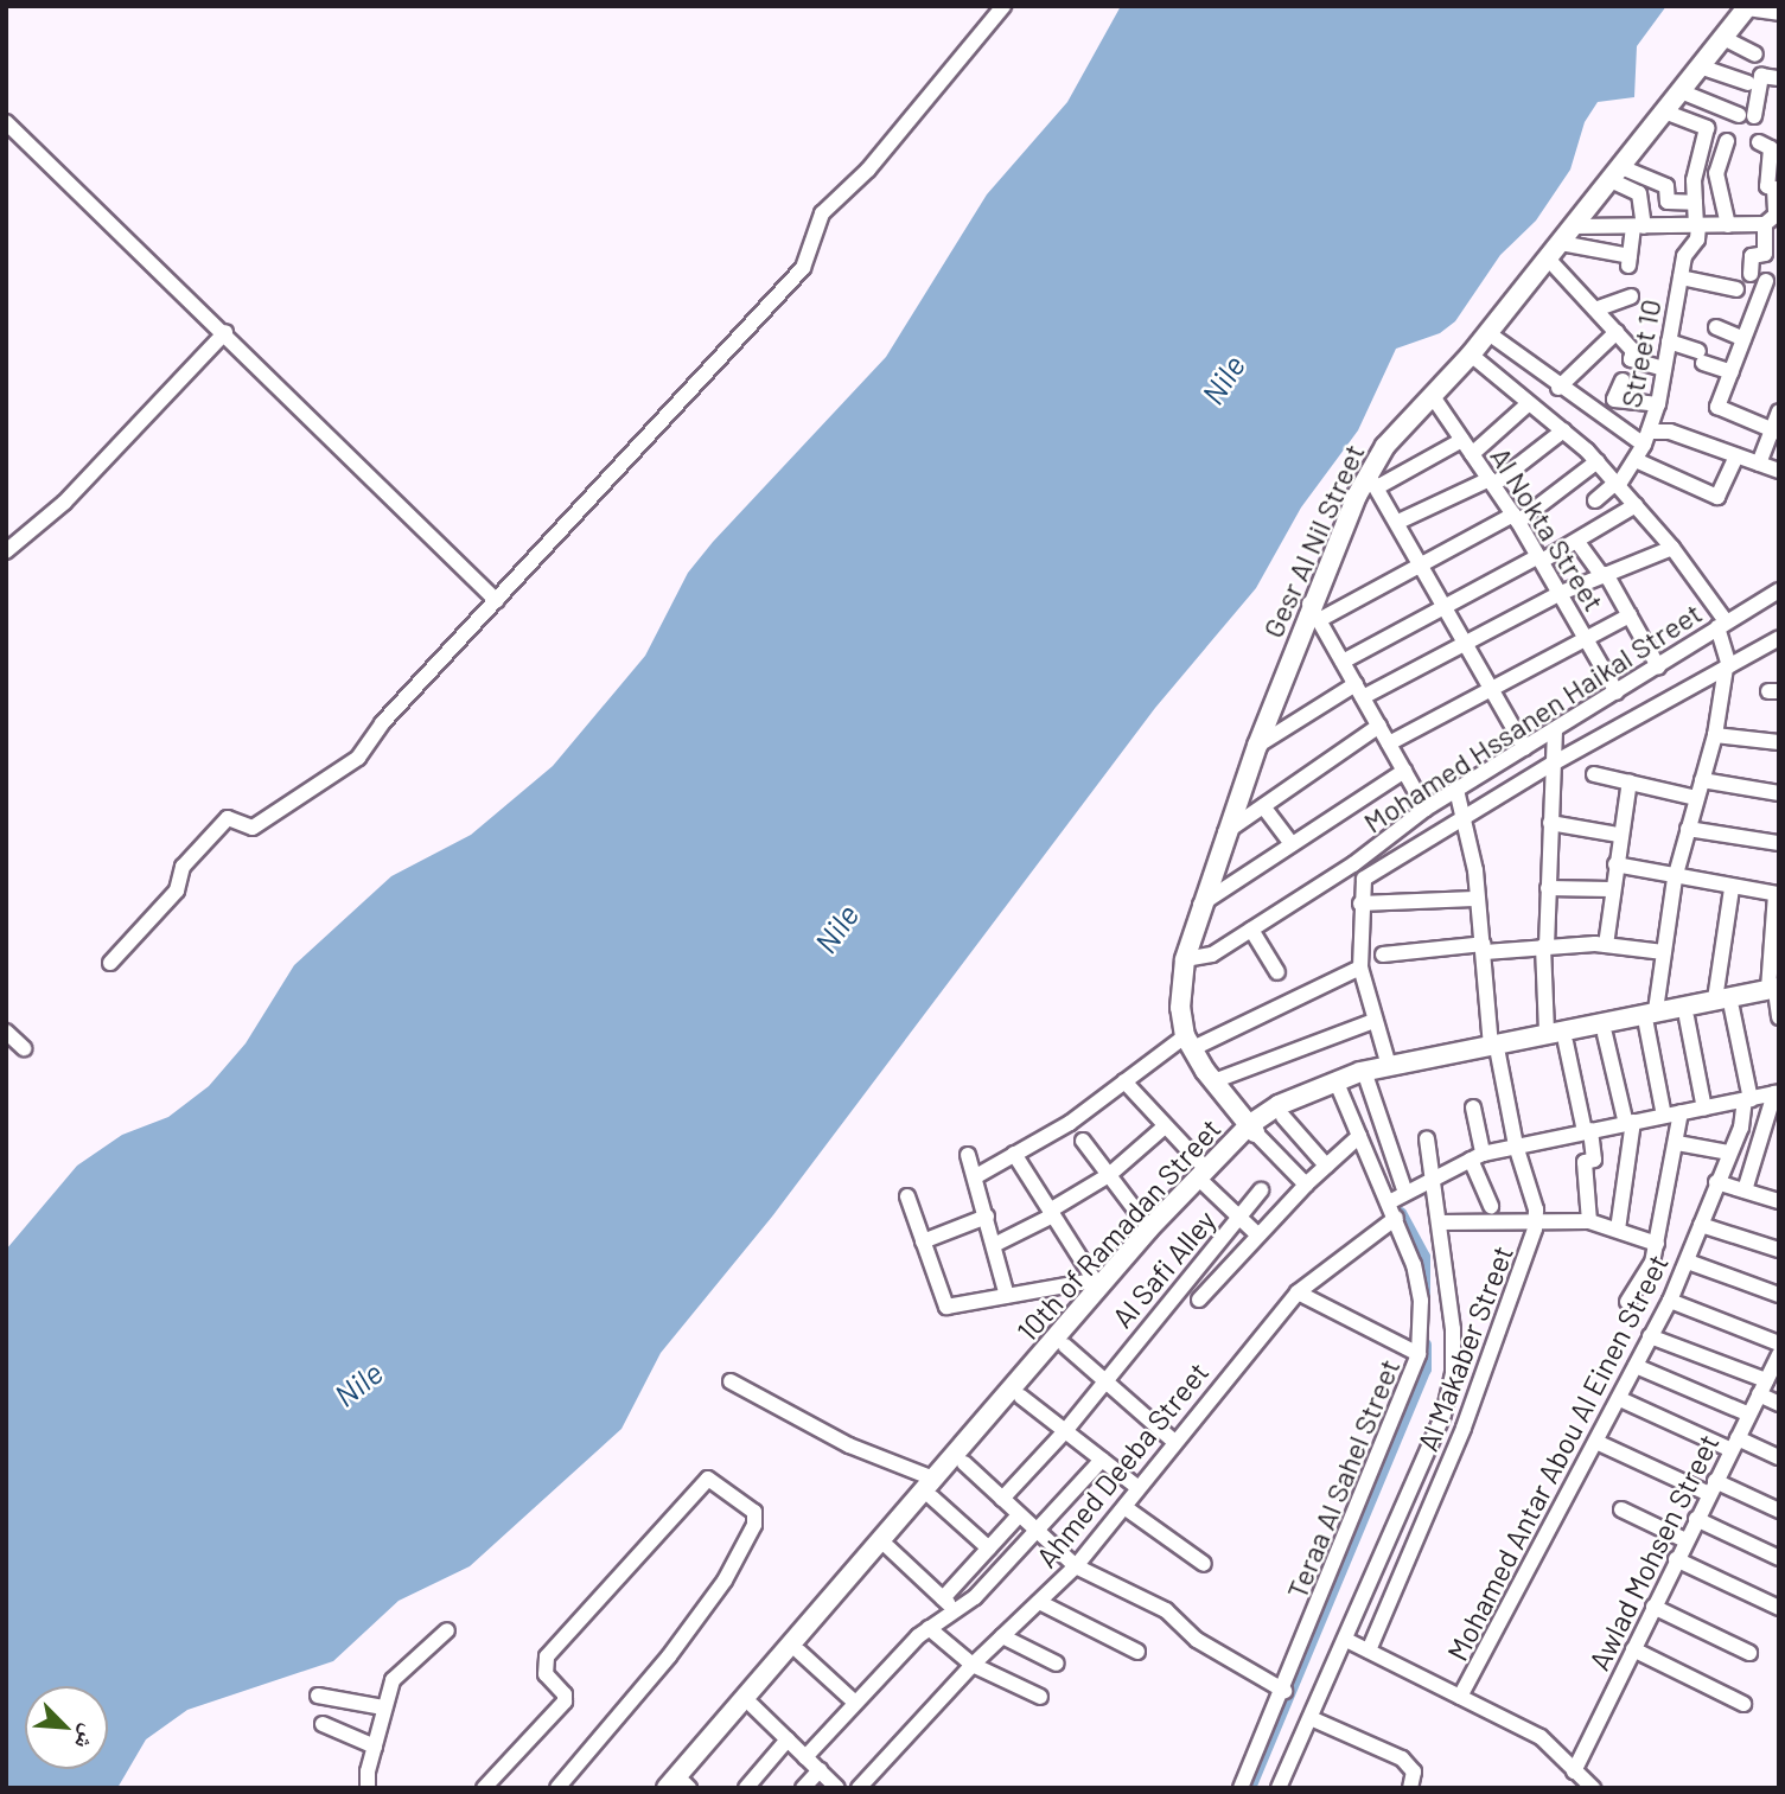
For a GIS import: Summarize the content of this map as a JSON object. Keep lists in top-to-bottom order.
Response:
{
  "streets": {
    "main road": ["Gesr Al Nil Street", "10th of Ramadan Street"],
    "street": [
      "Street 10",
      "Al Nokta Street",
      "Mohamed Hssanen Haikal Street",
      "Al Safi Alley",
      "Al Makaber Street",
      "Mohamed Antar Abou Al Einen Street",
      "Ahmed Deeba Street",
      "Teraa Al Sahel Street",
      "Awlad Mohsen Street"
    ]
  },
  "crossings": [
    ["Al Nokta Street", "Gesr Al Nil Street"],
    ["Al Nokta Street", "Mohamed Hssanen Haikal Street"],
    ["Gesr Al Nil Street", "Mohamed Hssanen Haikal Street"],
    ["Mohamed Hssanen Haikal Street", "Al Makaber Street"],
    ["10th of Ramadan Street", "Al Makaber Street"],
    ["10th of Ramadan Street", "Teraa Al Sahel Street"],
    ["Ahmed Deeba Street", "Teraa Al Sahel Street"]
  ],
  "water": ["Nile"],
  "north": "bottom right"
}
